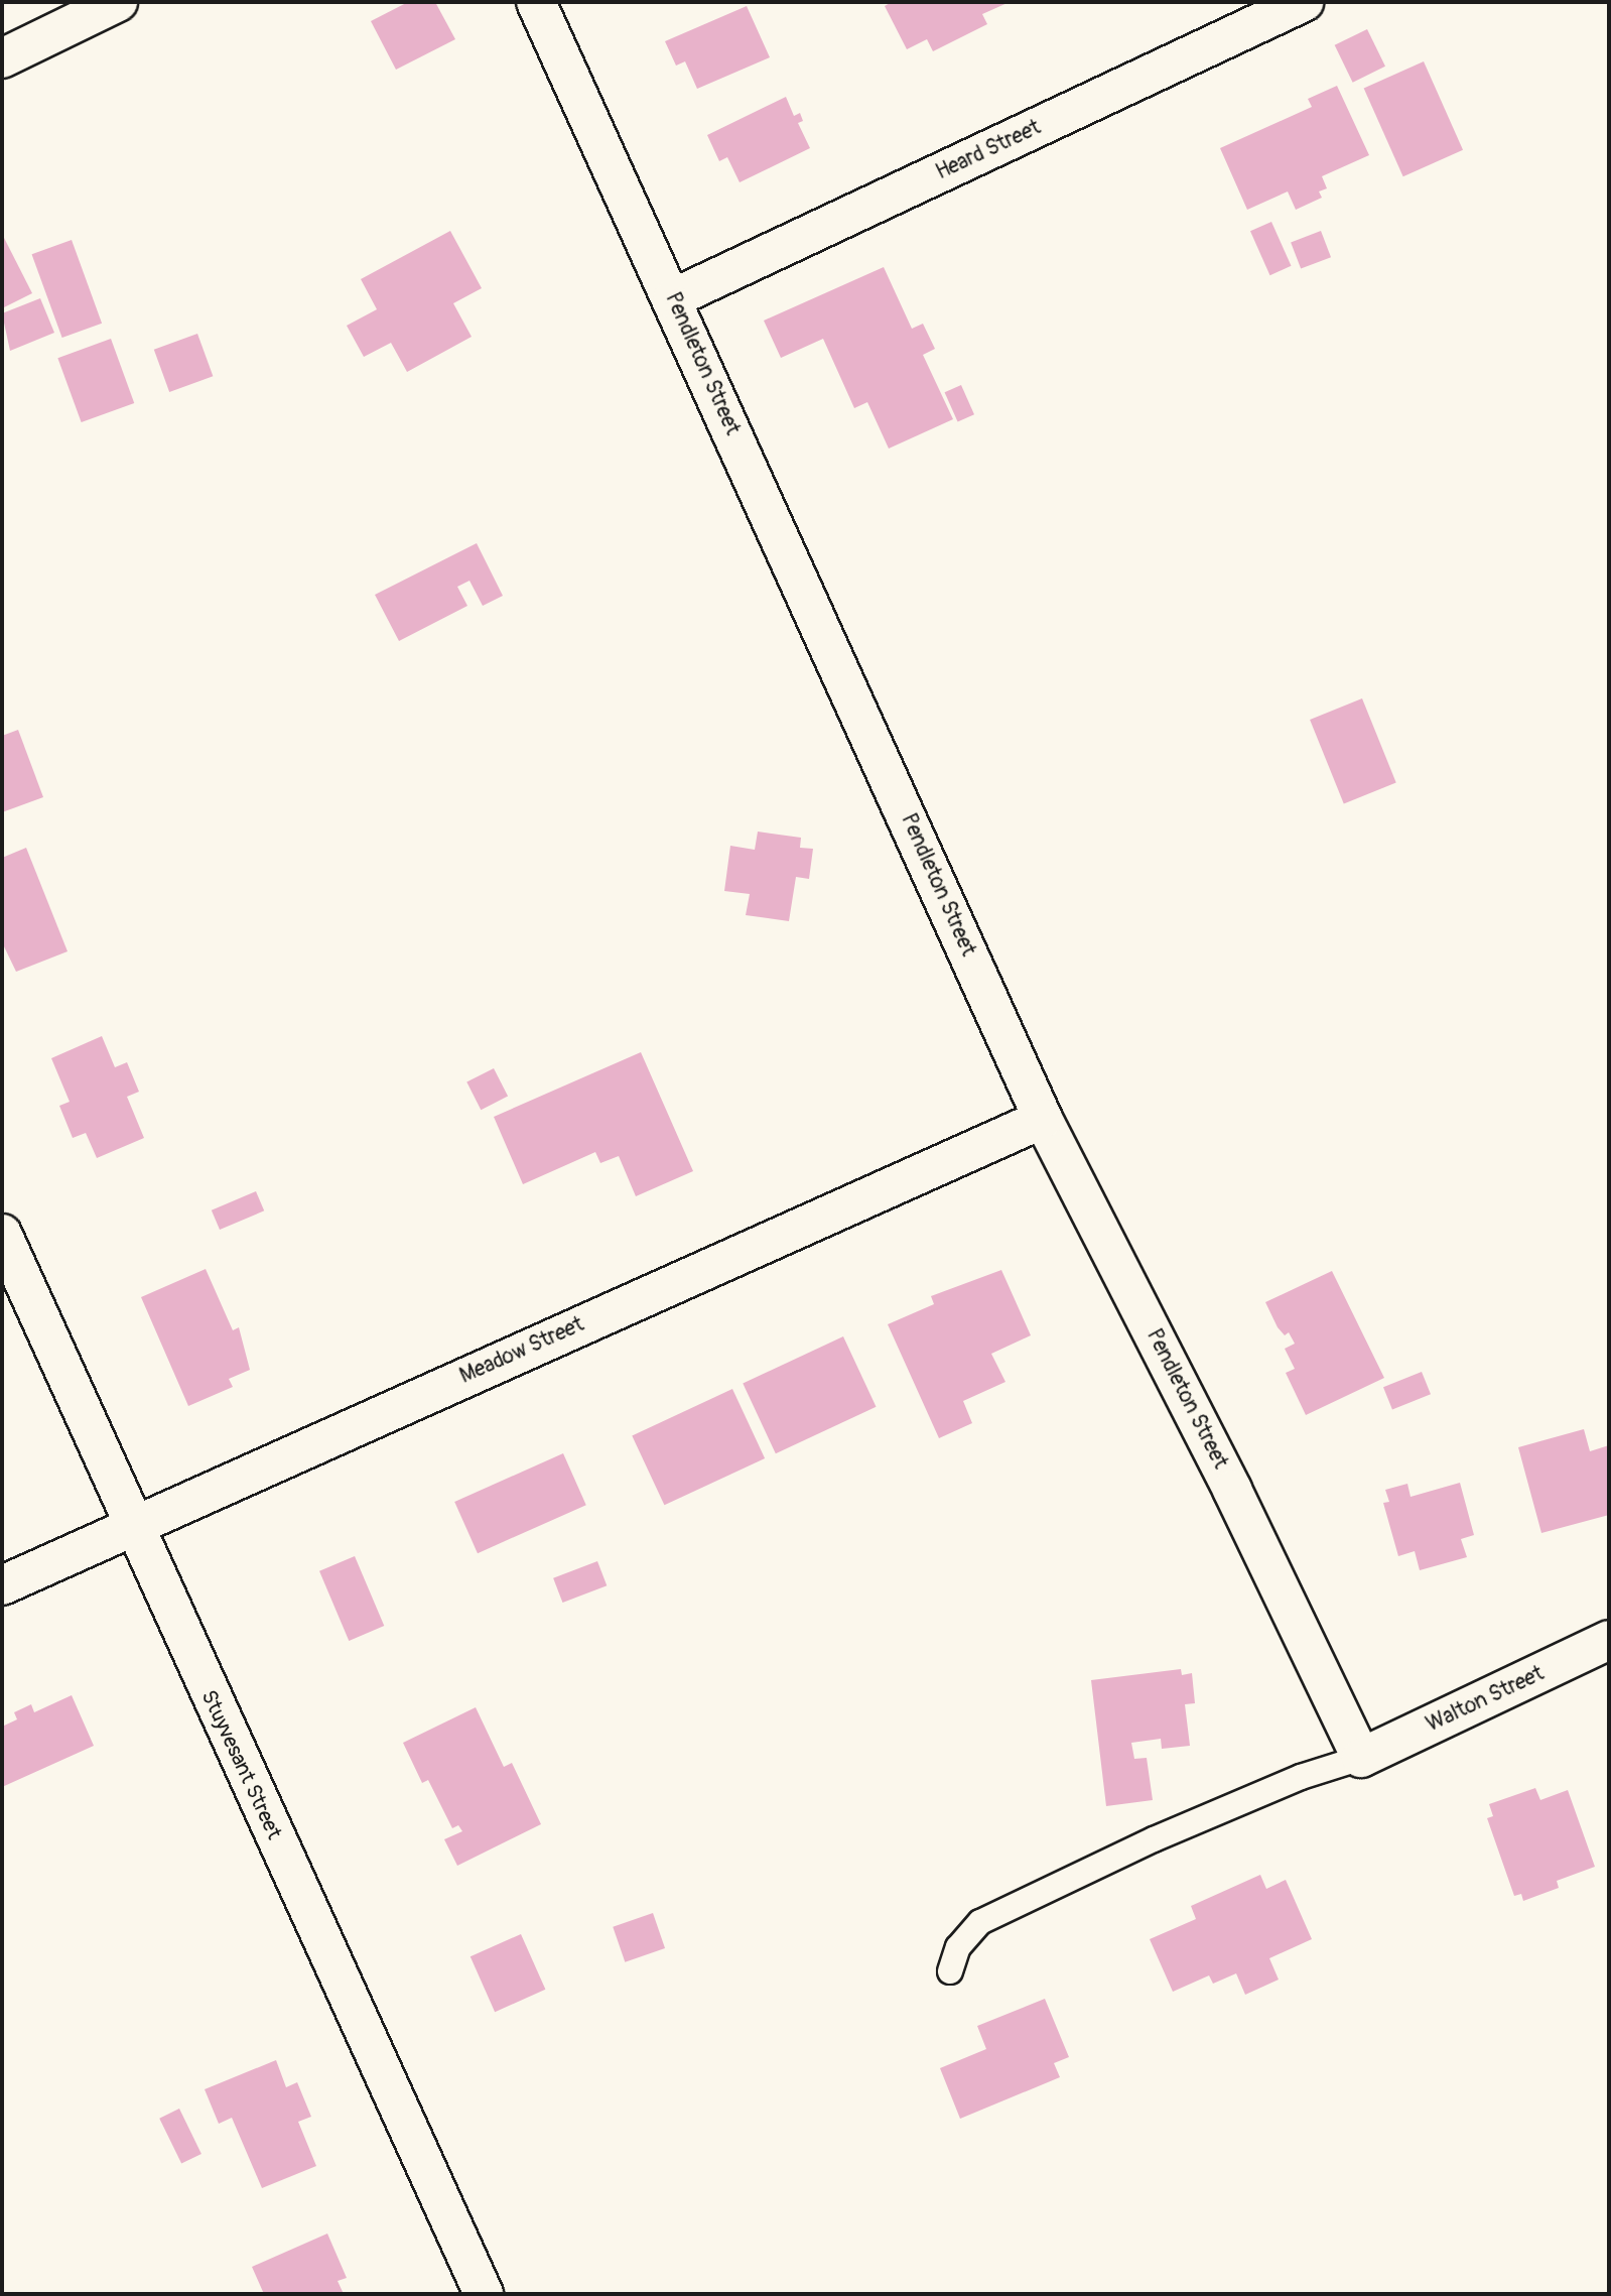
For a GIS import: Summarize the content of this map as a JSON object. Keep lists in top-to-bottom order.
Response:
{
  "streets": {
    "street": [
      "Heard Street",
      "Pendleton Street",
      "Meadow Street",
      "Walton Street",
      "Stuyvesant Street"
    ]
  },
  "crossings": [
    ["Heard Street", "Pendleton Street"],
    ["Pendleton Street", "Meadow Street"],
    ["Pendleton Street", "Walton Street"],
    ["Meadow Street", "Stuyvesant Street"]
  ]
}
